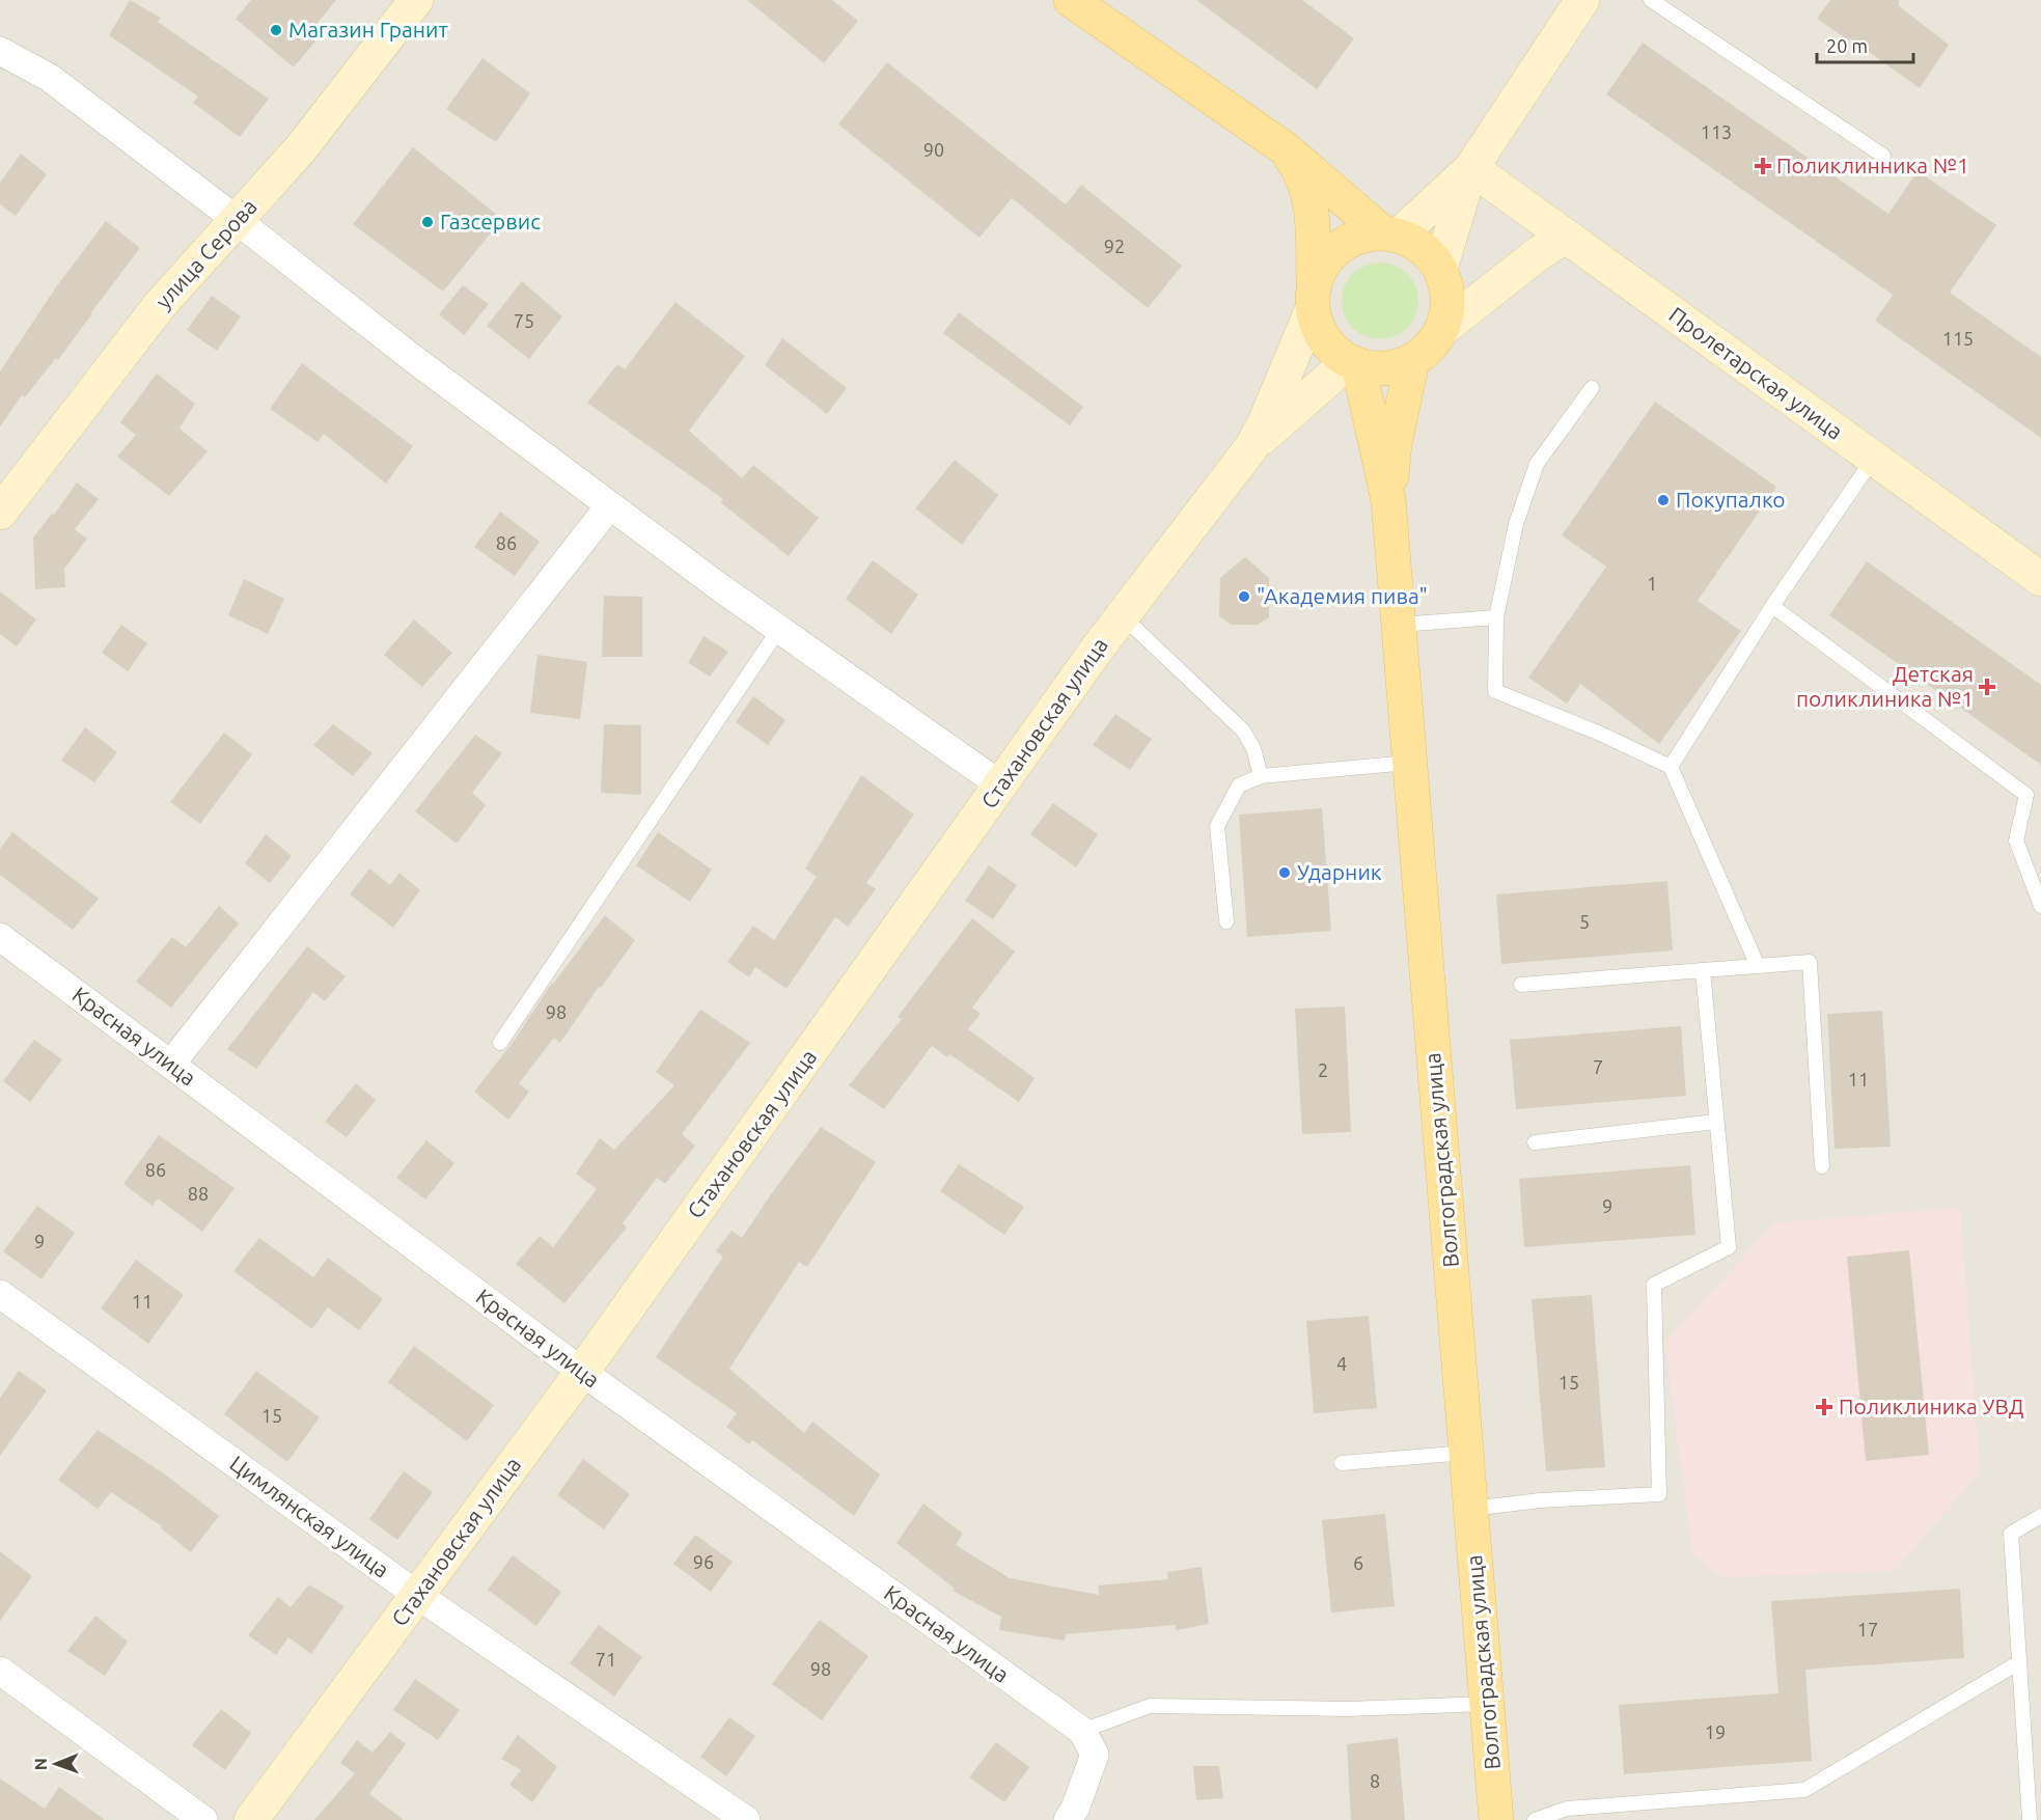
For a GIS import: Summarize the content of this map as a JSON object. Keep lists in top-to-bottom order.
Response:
{
  "streets": {
    "main road": ["Волгоградская улица"],
    "street": [
      "улица Серова",
      "Пролетарская улица",
      "Стахановская улица",
      "Красная улица",
      "Цимлянская улица"
    ]
  },
  "crossings": [
    ["Стахановская улица", "Красная улица"],
    ["Стахановская улица", "Волгоградская улица"],
    ["Стахановская улица", "Цимлянская улица"]
  ],
  "places": {
    "other": [
      "Магазин Гранит",
      "Газсервис",
      "Покупалко",
      "\"Академия пива\"",
      "Ударник"
    ],
    "health": ["Поликлинника №1", "Детская поликлиника №1", "Поликлиника УВД"]
  },
  "house_numbers": [
    "113",
    "90",
    "92",
    "75",
    "115",
    "86",
    "1",
    "5",
    "98",
    "7",
    "2",
    "11",
    "86",
    "88",
    "9",
    "9",
    "11",
    "4",
    "15",
    "15",
    "96",
    "6",
    "17",
    "71",
    "98",
    "19",
    "8"
  ],
  "scale_bar": "20 m",
  "north": "left"
}
